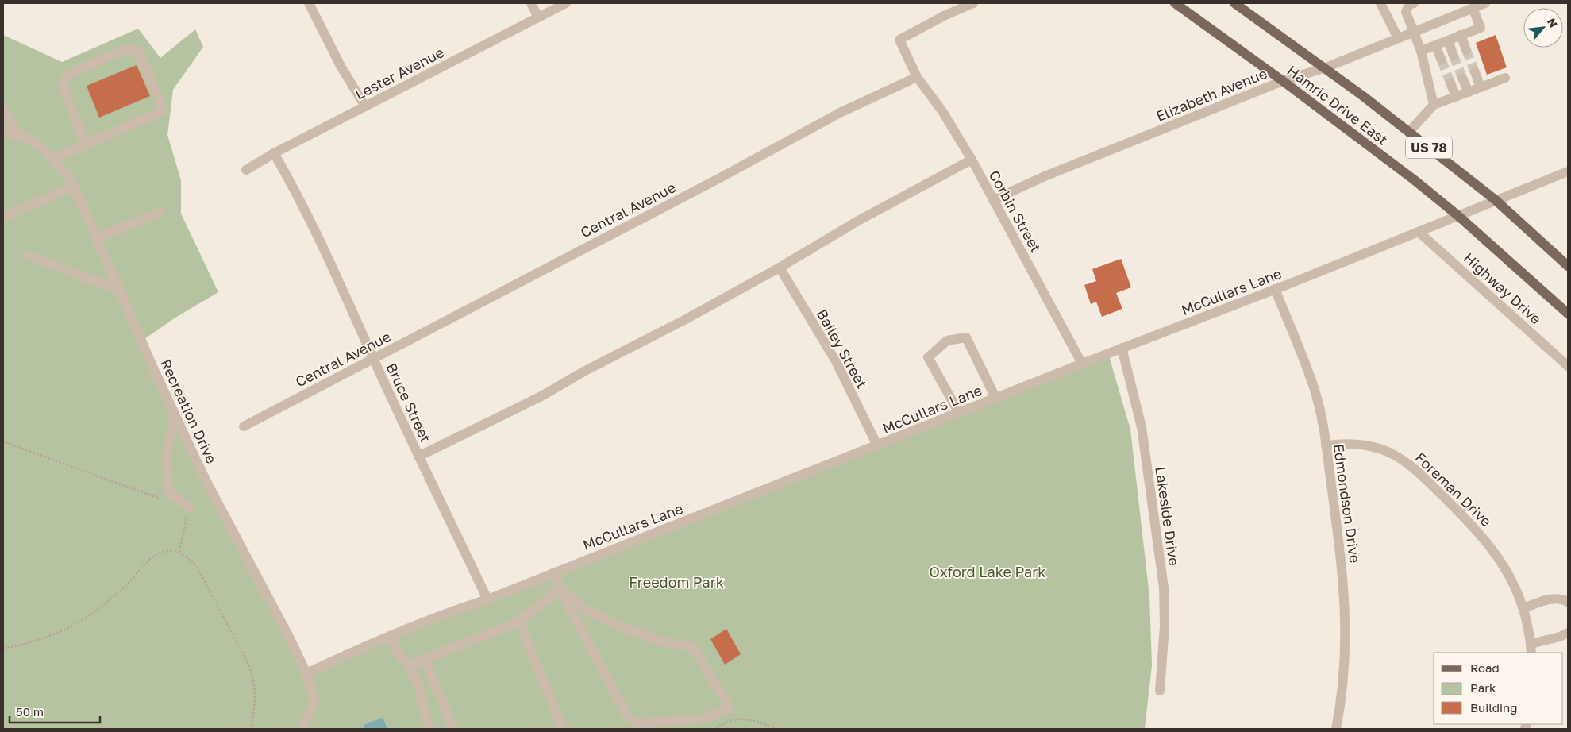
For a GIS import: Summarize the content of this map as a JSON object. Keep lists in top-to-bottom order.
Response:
{
  "streets": {
    "main road": ["Hamric Drive East", "US 78"],
    "street": [
      "Lester Avenue",
      "Elizabeth Avenue",
      "Central Avenue",
      "Corbin Street",
      "Highway Drive",
      "McCullars Lane",
      "Bailey Street",
      "Bruce Street",
      "Recreation Drive",
      "Foreman Drive",
      "Edmondson Drive",
      "Lakeside Drive"
    ]
  },
  "crossings": [
    ["Lester Avenue", "Bruce Street"],
    ["Elizabeth Avenue", "Hamric Drive East"],
    ["Elizabeth Avenue", "Corbin Street"],
    ["Hamric Drive East", "McCullars Lane"],
    ["Central Avenue", "Corbin Street"],
    ["Central Avenue", "Bruce Street"],
    ["Corbin Street", "McCullars Lane"],
    ["Highway Drive", "McCullars Lane"],
    ["McCullars Lane", "Bailey Street"],
    ["McCullars Lane", "Bruce Street"],
    ["McCullars Lane", "Recreation Drive"],
    ["McCullars Lane", "Edmondson Drive"],
    ["McCullars Lane", "Lakeside Drive"],
    ["Foreman Drive", "Edmondson Drive"]
  ],
  "parks": ["Oxford Lake Park", "Freedom Park"],
  "legend": ["Road", "Park", "Building"],
  "scale_bar": "50 m",
  "north": "top right"
}
